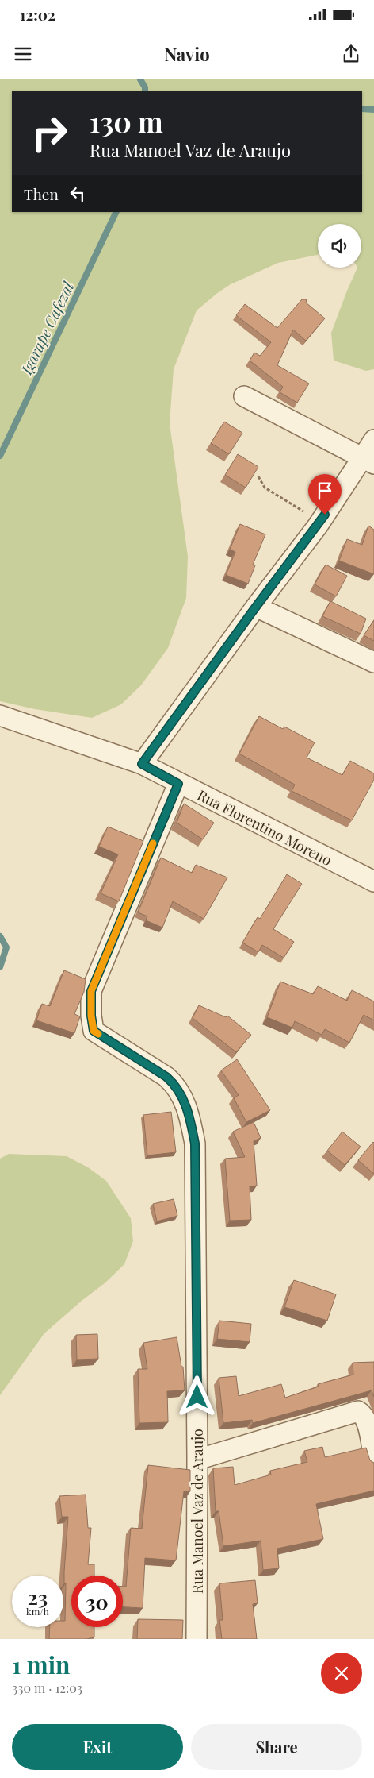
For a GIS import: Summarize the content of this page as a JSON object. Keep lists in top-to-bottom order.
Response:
{
  "streets": {
    "street": ["Rua Florentino Moreno", "Rua Manoel Vaz de Araujo"]
  },
  "crossings": [
    ["Rua Florentino Moreno", "Rua Manoel Vaz de Araujo"]
  ],
  "water": ["Igarape Cafezal"],
  "page": {
    "status": "12:02",
    "header": "Navio",
    "turn": ["130 m", "Rua Manoel Vaz de Araujo"],
    "then": "Then",
    "speed": "23 km/h",
    "limit": "30",
    "heading": ["1 min", "330 m · 12:03"],
    "buttons": ["Exit", "Share"]
  }
}
